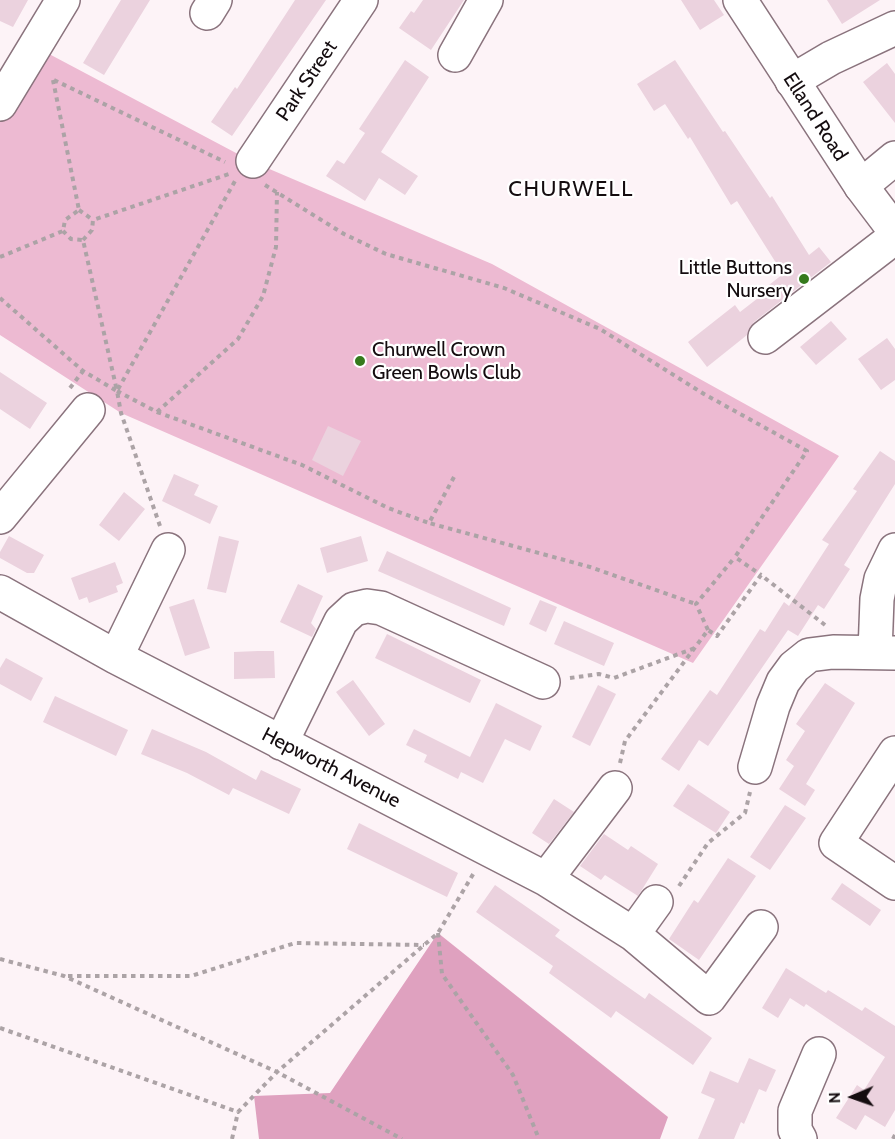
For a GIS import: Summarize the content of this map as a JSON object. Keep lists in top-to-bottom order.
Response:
{
  "streets": {
    "street": ["Park Street", "Elland Road", "Hepworth Avenue"]
  },
  "districts": ["CHURWELL"],
  "places": ["Little Buttons Nursery", "Churwell Crown Green Bowls Club"],
  "north": "left"
}
